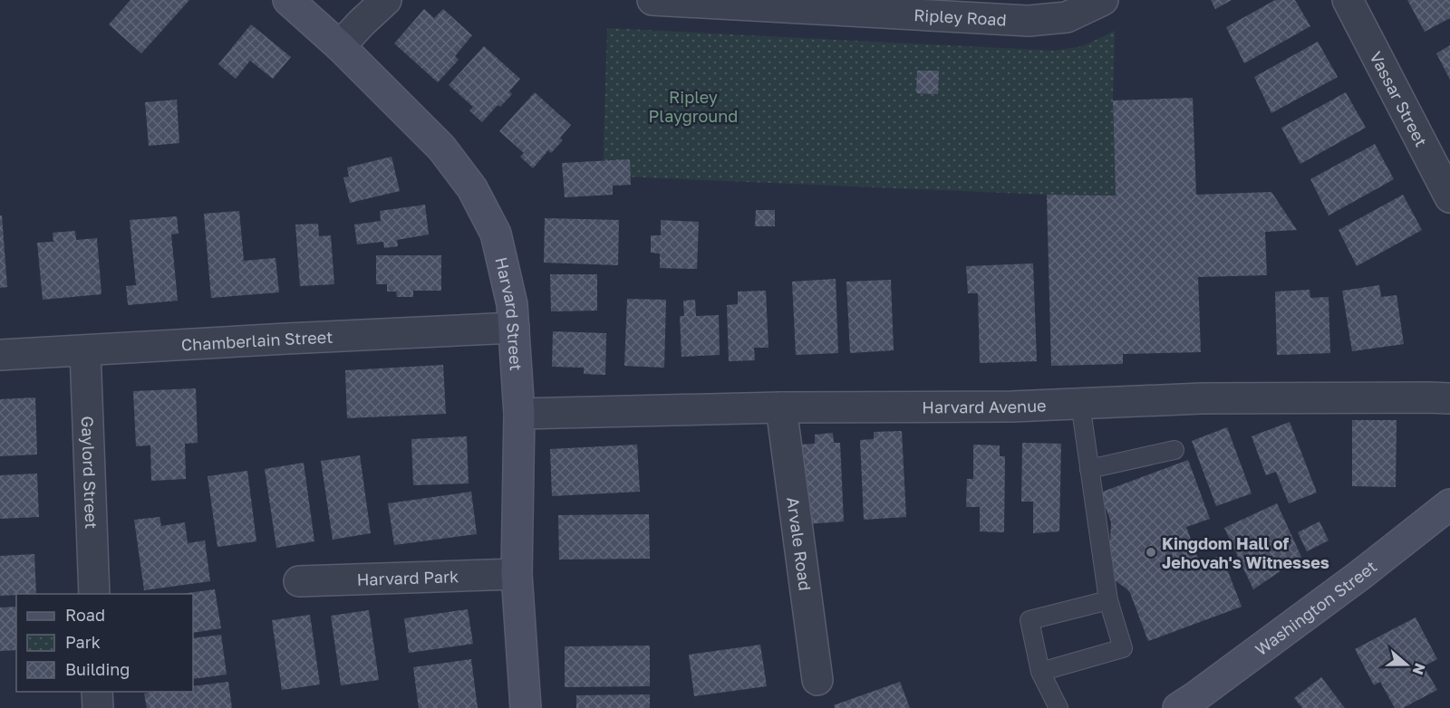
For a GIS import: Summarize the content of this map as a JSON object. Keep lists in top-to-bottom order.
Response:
{
  "streets": {
    "main road": ["Harvard Street", "Washington Street"],
    "street": [
      "Ripley Road",
      "Vassar Street",
      "Chamberlain Street",
      "Harvard Avenue",
      "Gaylord Street",
      "Arvale Road",
      "Harvard Park"
    ]
  },
  "crossings": [
    ["Harvard Street", "Chamberlain Street"],
    ["Harvard Street", "Harvard Avenue"],
    ["Harvard Street", "Harvard Park"],
    ["Chamberlain Street", "Gaylord Street"],
    ["Harvard Avenue", "Arvale Road"]
  ],
  "parks": ["Ripley Playground"],
  "places": ["Kingdom Hall of Jehovah's Witnesses"],
  "legend": ["Road", "Park", "Building"],
  "north": "right"
}
